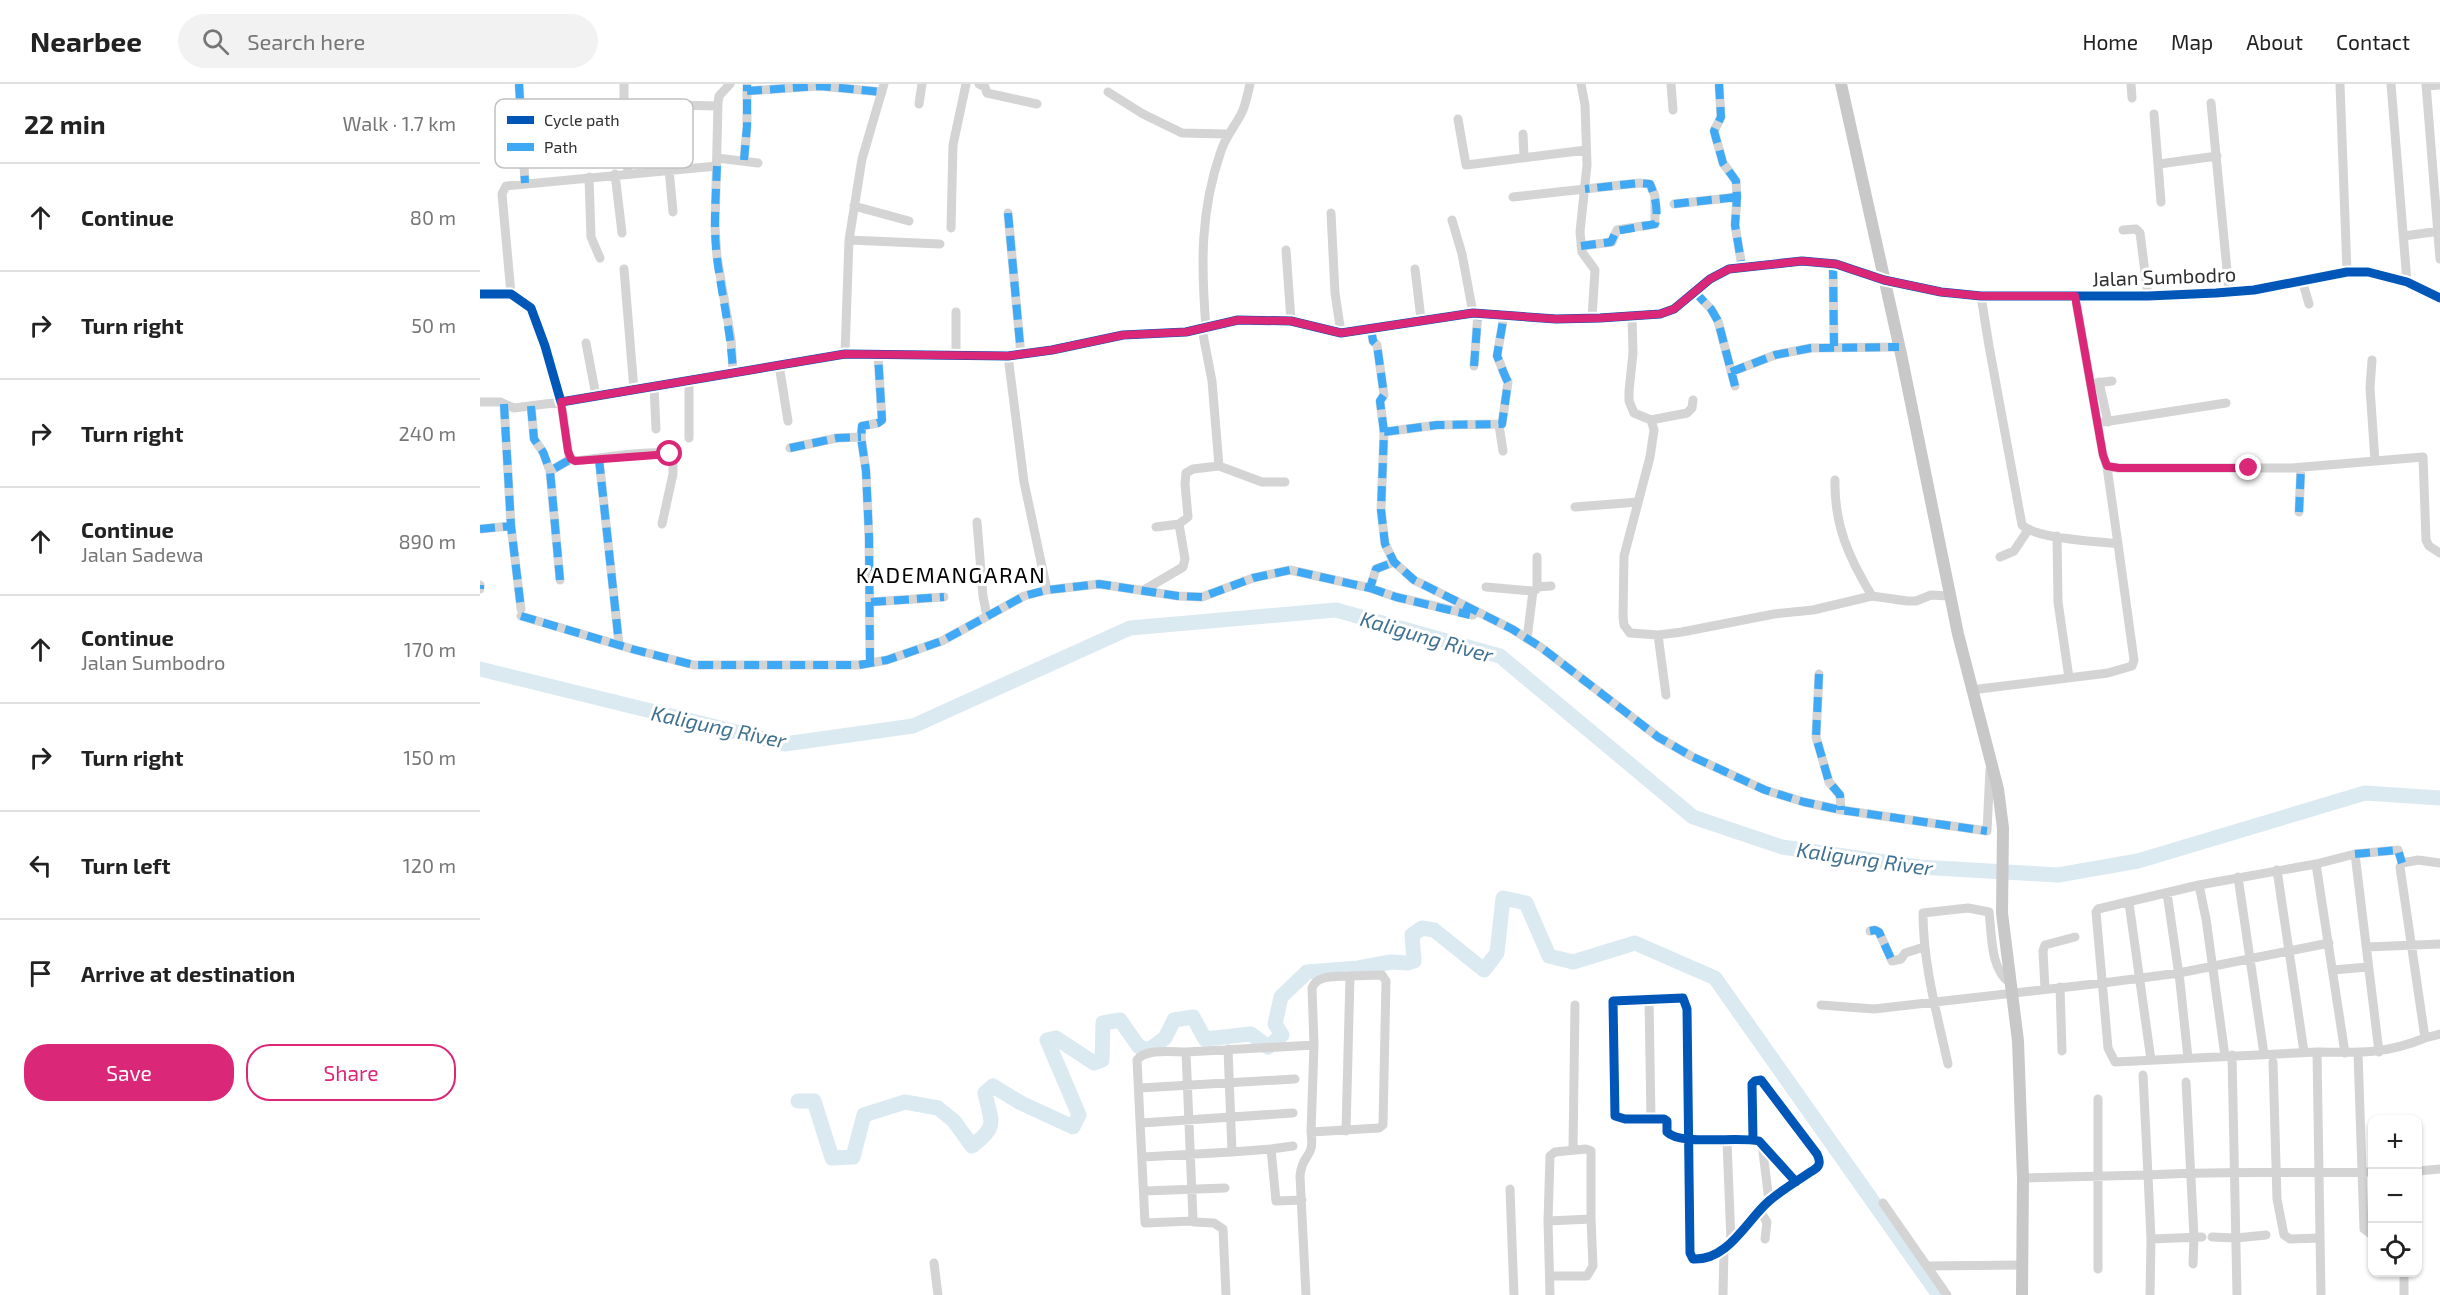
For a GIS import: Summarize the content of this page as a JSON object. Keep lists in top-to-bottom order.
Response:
{
  "streets": {
    "street": ["Jalan Sumbodro"]
  },
  "districts": ["KADEMANGARAN"],
  "water": ["Kaligung River"],
  "legend": ["Cycle path", "Path"],
  "page": {
    "header": "Nearbee",
    "search": "Search here",
    "nav": [
      "Home",
      "Map",
      "About",
      "Contact"
    ],
    "heading": ["22 min", "Walk · 1.7 km"],
    "list": [
      ["Continue", "80 m"],
      ["Turn right", "50 m"],
      ["Turn right", "240 m"],
      ["Continue", "Jalan Sadewa", "890 m"],
      ["Continue", "Jalan Sumbodro", "170 m"],
      ["Turn right", "150 m"],
      ["Turn left", "120 m"],
      "Arrive at destination"
    ],
    "buttons": ["Save", "Share"],
    "map_buttons": ["+", "−"]
  }
}
